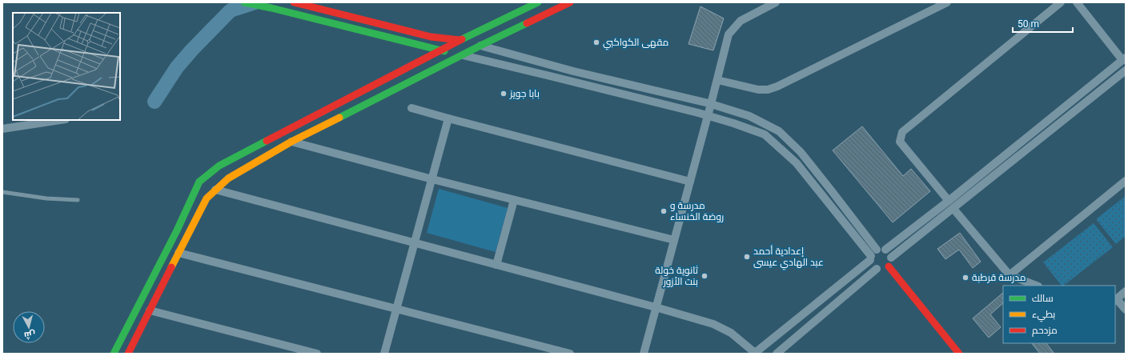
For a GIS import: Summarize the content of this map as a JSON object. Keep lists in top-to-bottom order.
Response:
{
  "places": [
    "مقهى الكواكبي",
    "بابا جويز",
    "مدرسة و روضة الخنساء",
    "إعدادية أحمد عبد الهادي عيسى",
    "ثانوية خولة بنت الأزور",
    "مدرسة قرطبة"
  ],
  "legend": ["سالك", "بطيء", "مزدحم"],
  "scale_bar": "50 m",
  "north": "bottom"
}
